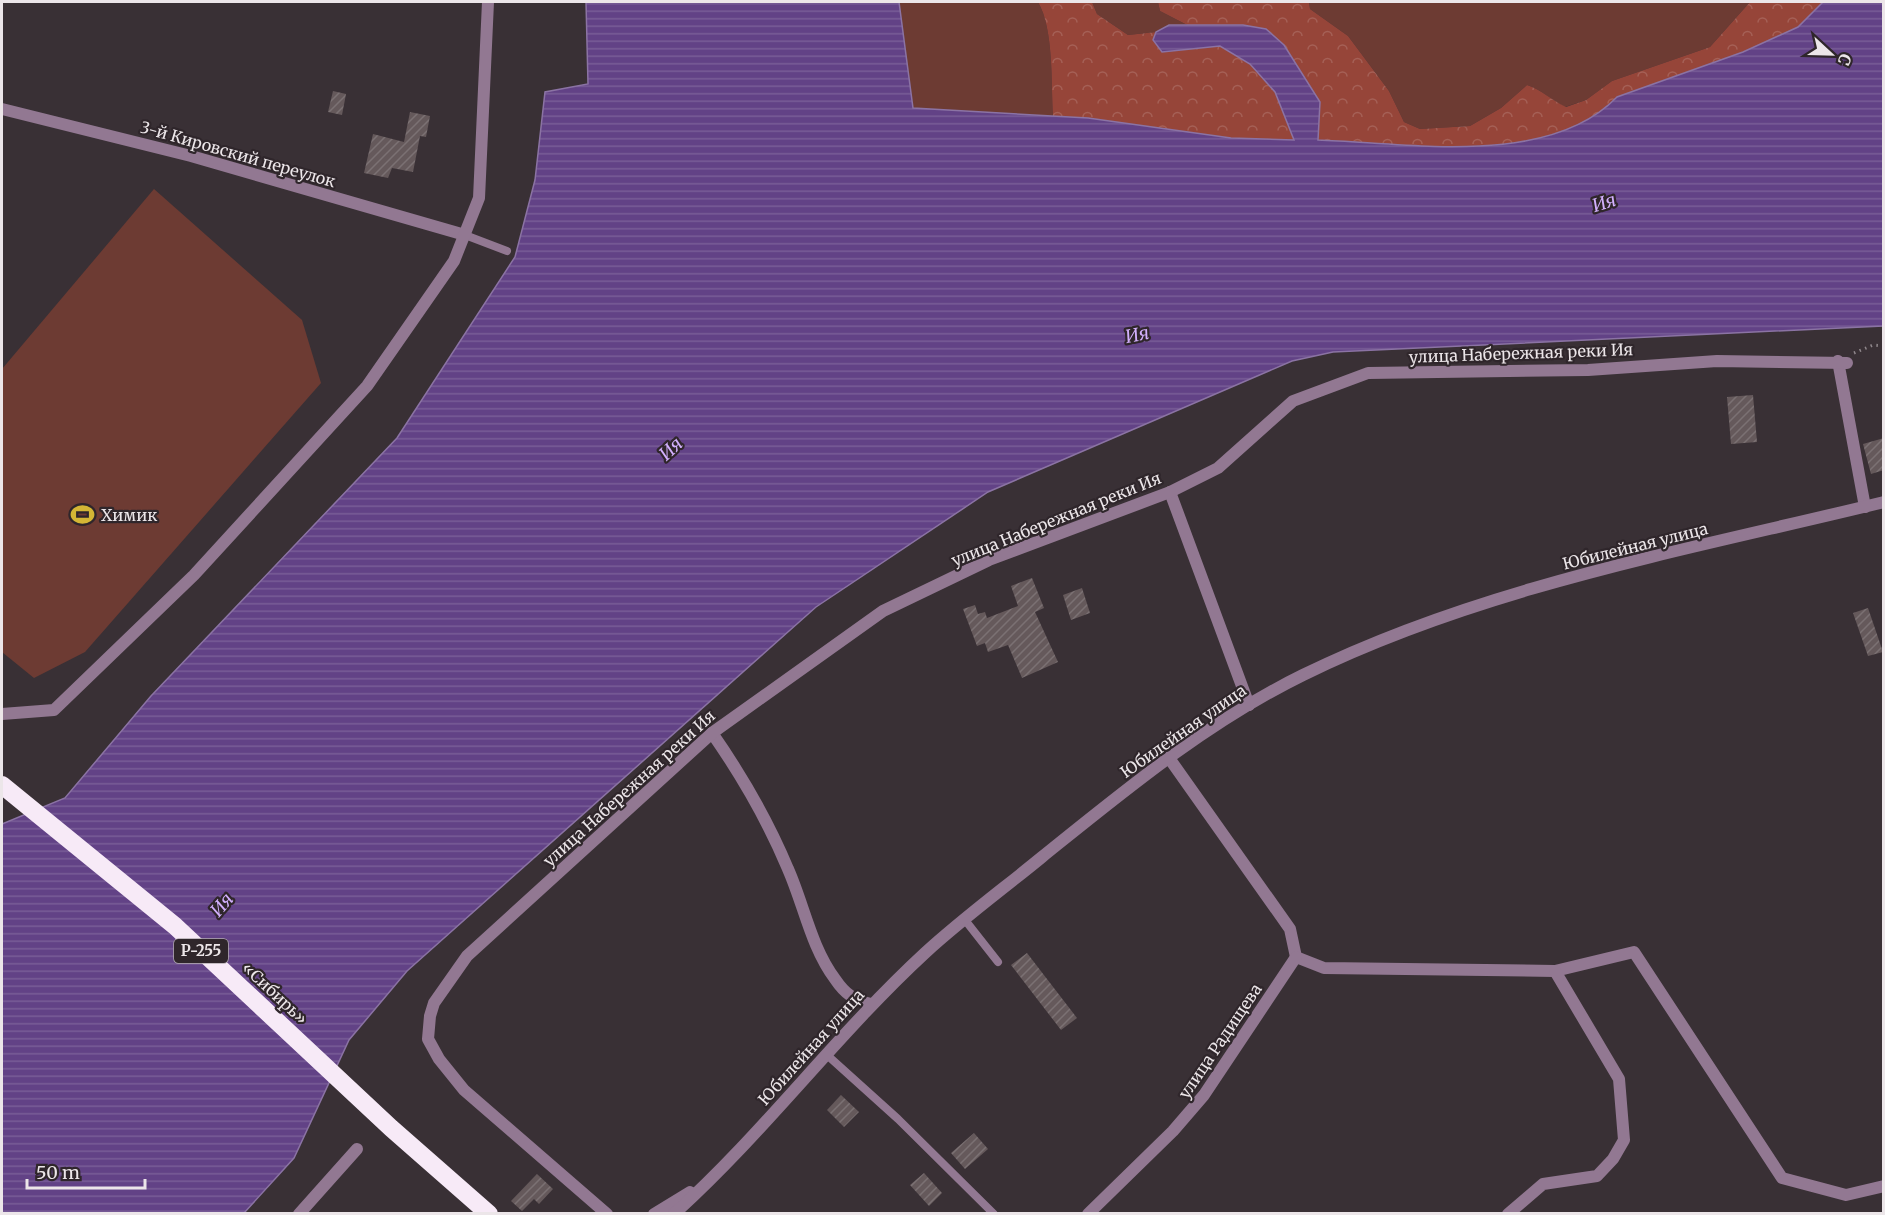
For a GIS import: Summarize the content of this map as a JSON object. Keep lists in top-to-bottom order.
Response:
{
  "streets": {
    "highway": ["Р-255", "«Сибирь»"],
    "street": [
      "3-й Кировский переулок",
      "улица Набережная реки Ия",
      "Юбилейная улица",
      "улица Радищева"
    ]
  },
  "water": ["Ия"],
  "places": {
    "sports": ["Химик"]
  },
  "scale_bar": "50 m",
  "north": "right"
}
